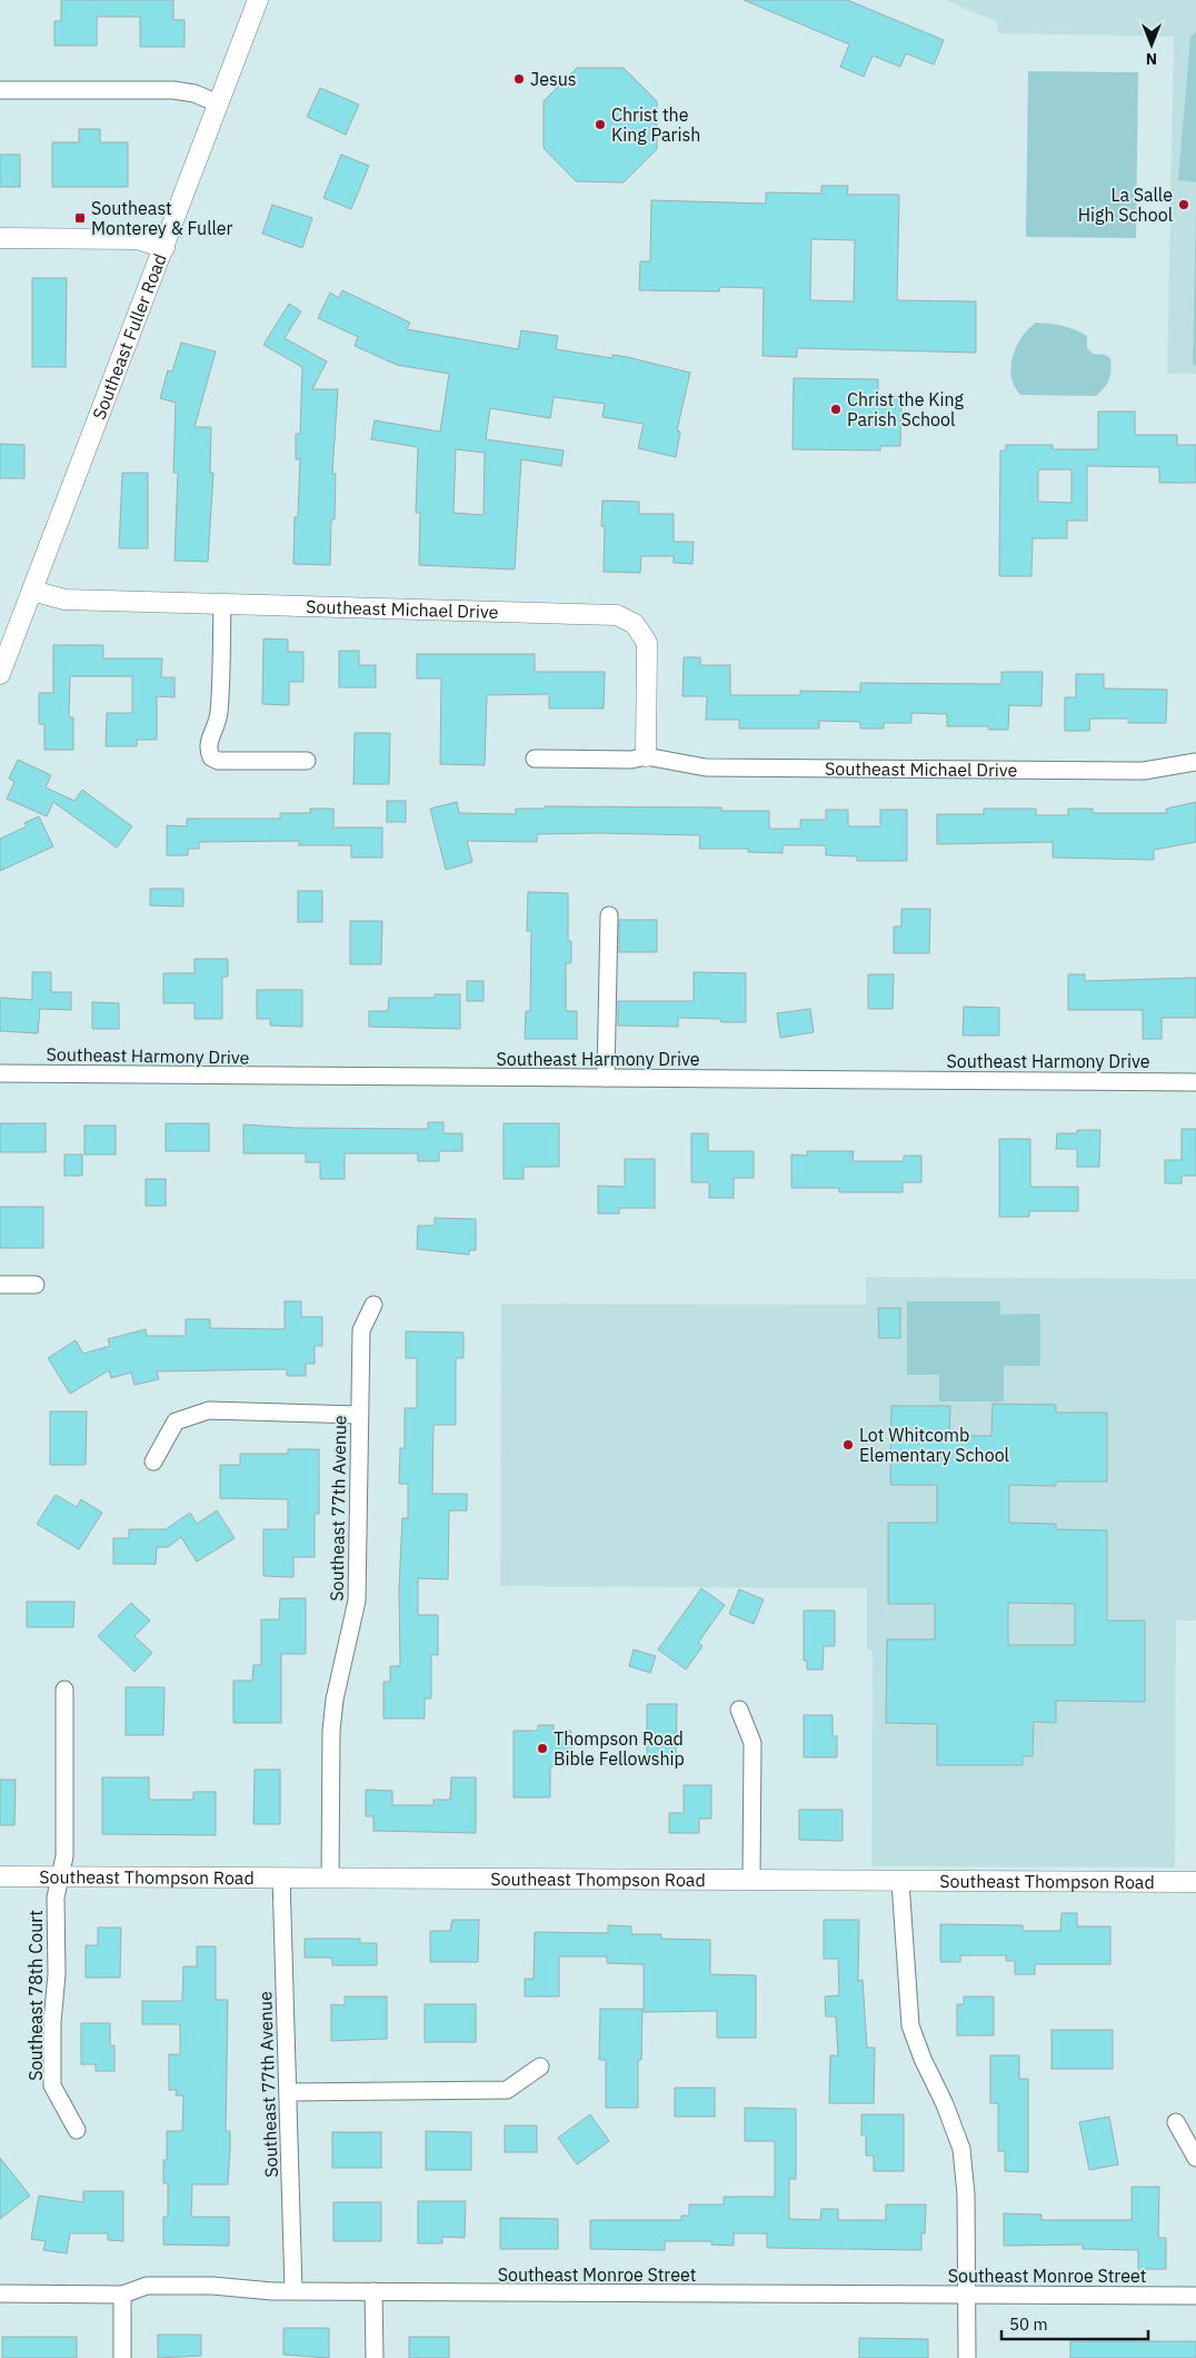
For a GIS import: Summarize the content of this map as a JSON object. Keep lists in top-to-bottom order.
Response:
{
  "streets": {
    "street": [
      "Southeast Fuller Road",
      "Southeast Michael Drive",
      "Southeast Harmony Drive",
      "Southeast 77th Avenue",
      "Southeast Thompson Road",
      "Southeast 78th Court",
      "Southeast Monroe Street"
    ]
  },
  "crossings": [
    ["Southeast Fuller Road", "Southeast Michael Drive"],
    ["Southeast 77th Avenue", "Southeast Thompson Road"],
    ["Southeast 77th Avenue", "Southeast Monroe Street"],
    ["Southeast Thompson Road", "Southeast 78th Court"]
  ],
  "places": {
    "other": [
      "Jesus",
      "Christ the King Parish",
      "La Salle High School",
      "Christ the King Parish School",
      "Lot Whitcomb Elementary School",
      "Thompson Road Bible Fellowship"
    ],
    "transit": ["Southeast Monterey & Fuller"]
  },
  "scale_bar": "50 m",
  "north": "bottom"
}
